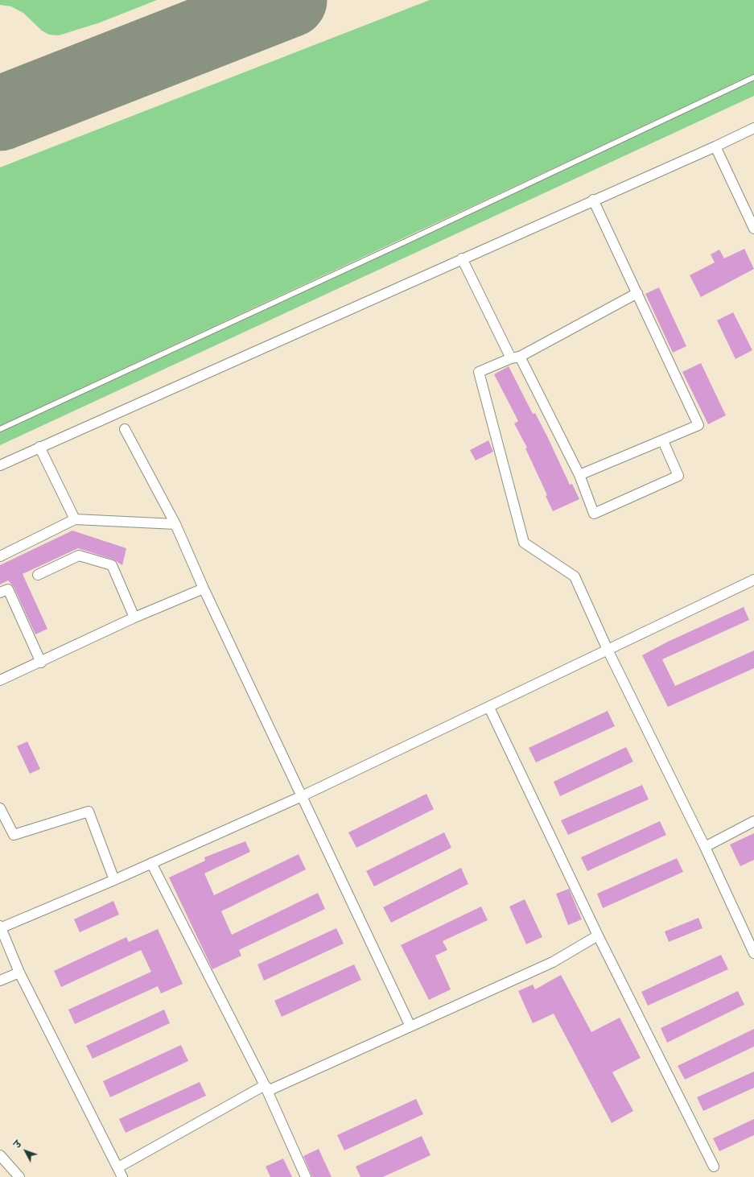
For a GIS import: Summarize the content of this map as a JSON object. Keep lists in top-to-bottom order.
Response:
{
  "north": "top left"
}
